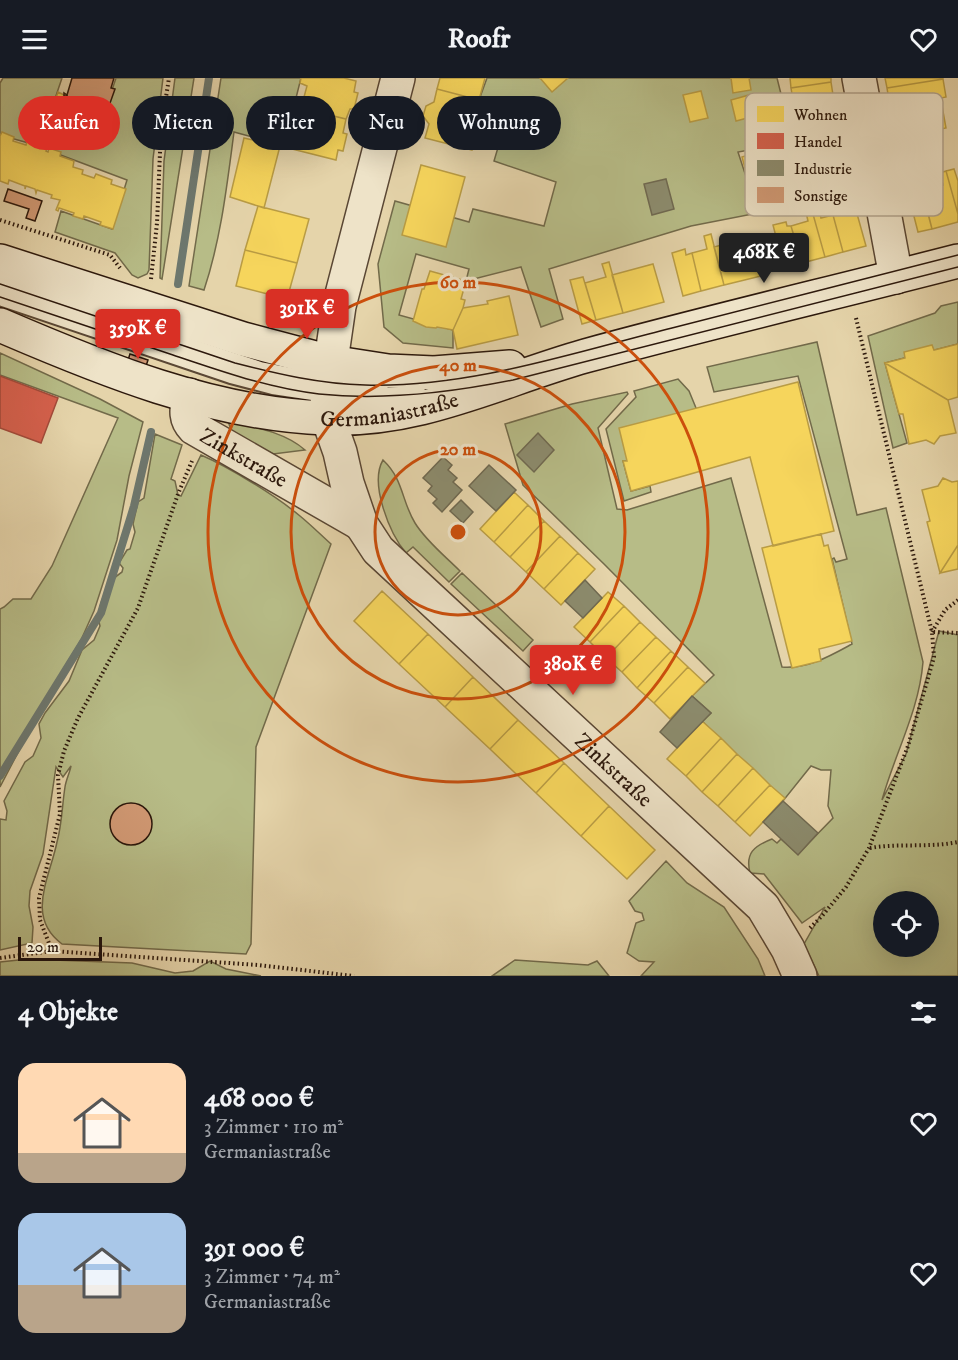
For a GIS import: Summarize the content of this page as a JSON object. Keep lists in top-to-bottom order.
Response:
{
  "streets": {
    "main road": ["Germaniastraße", "Zinkstraße"]
  },
  "crossings": [
    ["Germaniastraße", "Zinkstraße"]
  ],
  "legend": [
    "Wohnen",
    "Handel",
    "Industrie",
    "Sonstige"
  ],
  "scale_bar": "20 m",
  "page": {
    "header": "Roofr",
    "chip": [
      "Kaufen",
      "Mieten",
      "Filter",
      "Neu",
      "Wohnung"
    ],
    "price": [
      "468K €",
      "391K €",
      "359K €",
      "380K €"
    ],
    "scale": "20 m",
    "heading": "4 Objekte",
    "list": [
      {
        "name": "468 000 €",
        "note": "3 Zimmer · 110 m² · Germaniastraße"
      },
      {
        "name": "391 000 €",
        "note": "3 Zimmer · 74 m² · Germaniastraße"
      }
    ]
  },
  "rings": ["60 m", "40 m", "20 m"]
}
